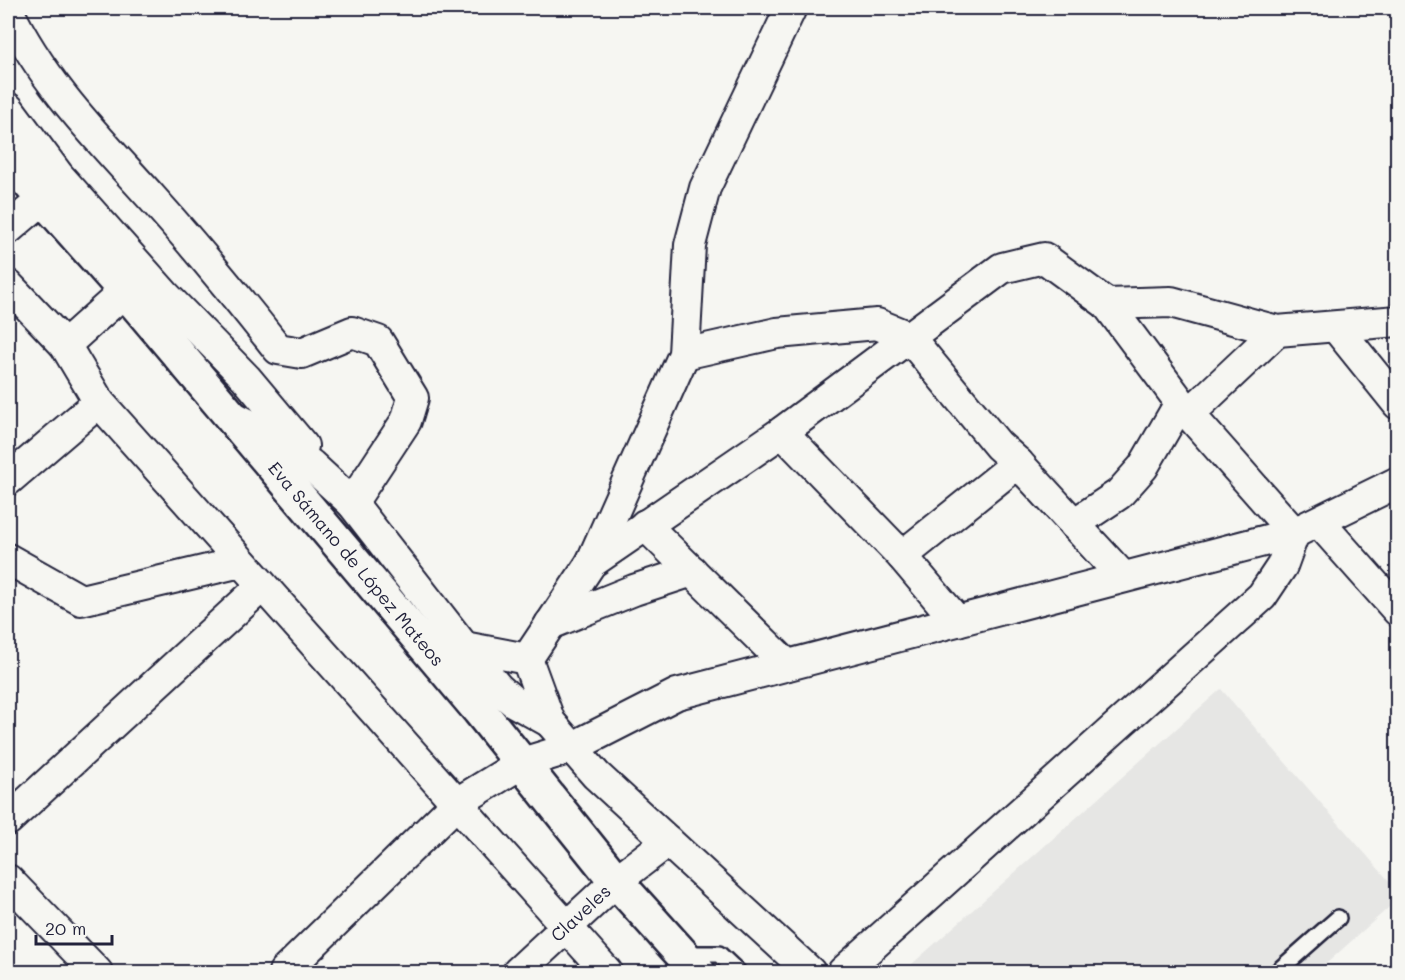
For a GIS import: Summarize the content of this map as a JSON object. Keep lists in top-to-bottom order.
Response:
{
  "streets": {
    "main road": ["Eva Sámano de López Mateos"],
    "street": ["Claveles"]
  },
  "crossings": [
    ["Eva Sámano de López Mateos", "Claveles"]
  ],
  "scale_bar": "20 m"
}
